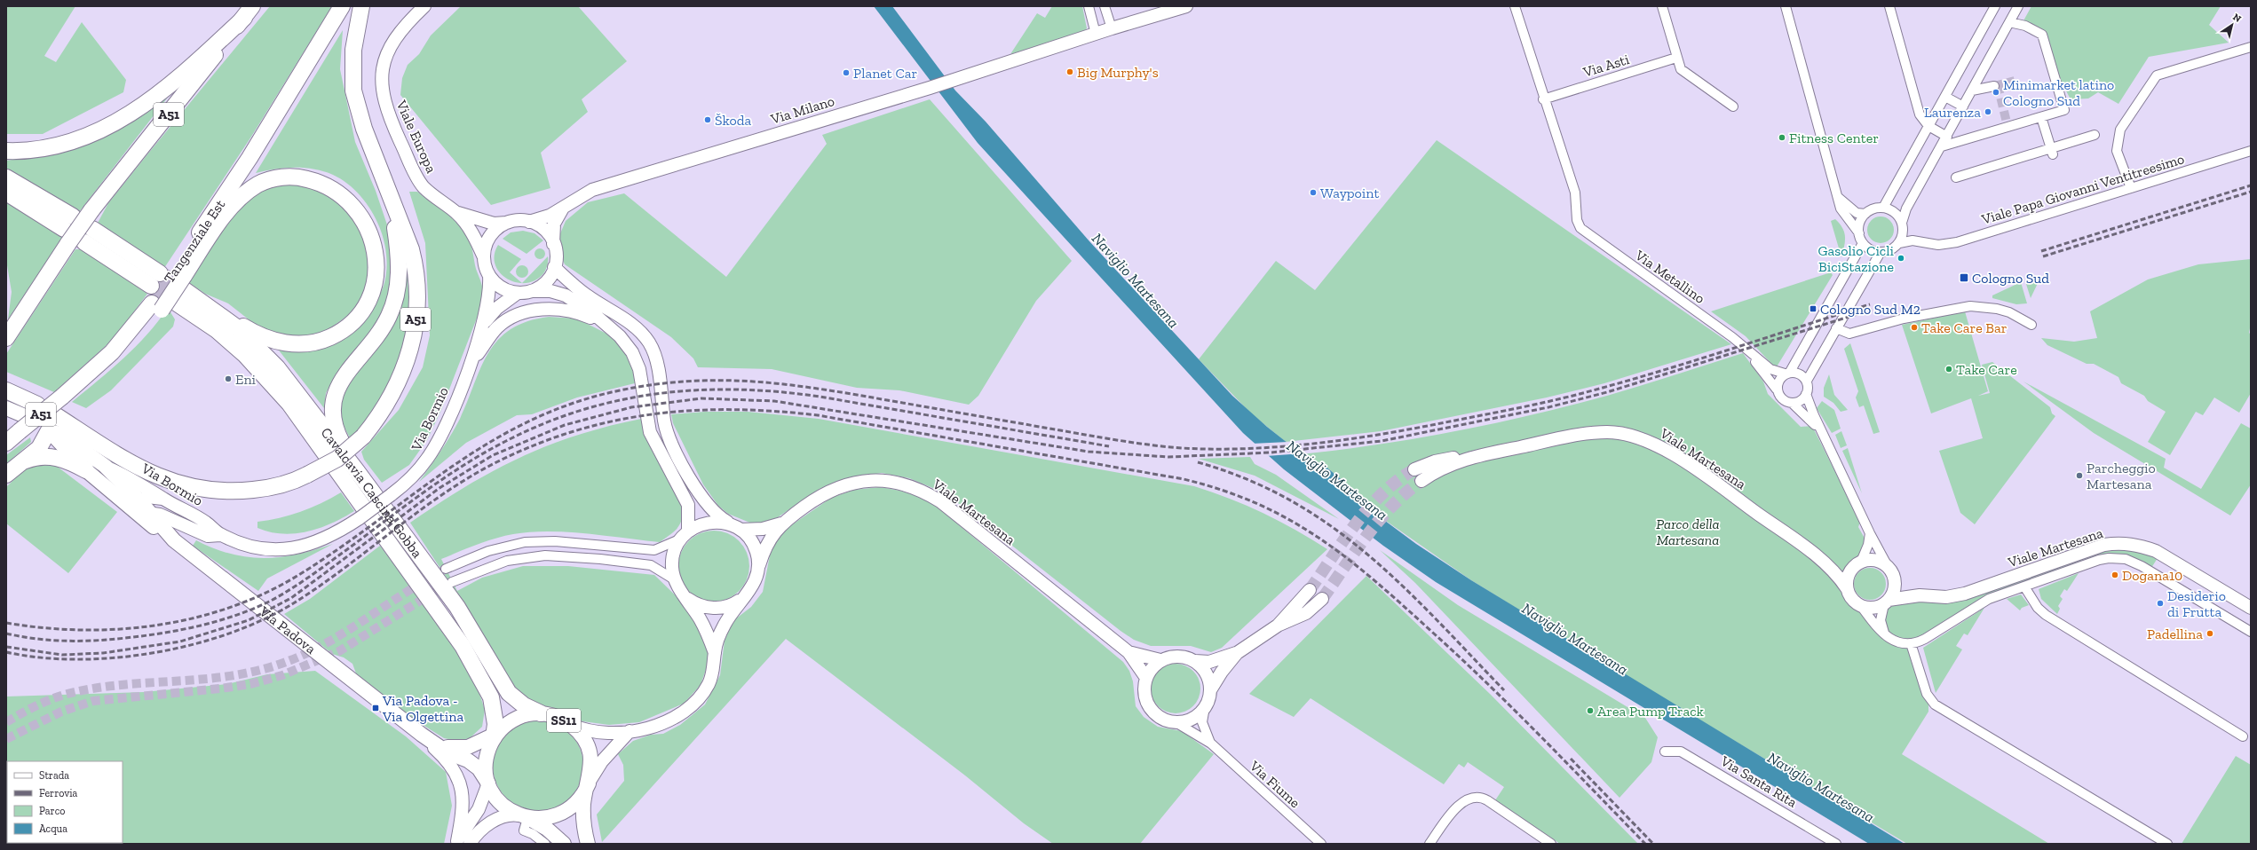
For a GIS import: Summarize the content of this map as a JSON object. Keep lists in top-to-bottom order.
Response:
{
  "streets": {
    "highway": ["A51", "Tangenziale Est", "Cavalcavia Cascina Gobba"],
    "main road": [
      "Via Milano",
      "Viale Europa",
      "Via Bormio",
      "Viale Martesana",
      "Via Padova",
      "SS11"
    ],
    "street": [
      "Via Asti",
      "Viale Papa Giovanni Ventitreesimo",
      "Via Metallino",
      "Via Santa Rita",
      "Via Fiume"
    ]
  },
  "crossings": [
    ["Via Asti", "Via Metallino"],
    ["Via Milano", "Viale Europa"],
    ["Via Milano", "Via Bormio"],
    ["Viale Europa", "Via Bormio"],
    ["Tangenziale Est", "Cavalcavia Cascina Gobba"],
    ["Via Bormio", "Via Padova"],
    ["Viale Martesana", "Via Fiume"],
    ["Cavalcavia Cascina Gobba", "Via Padova"],
    ["Cavalcavia Cascina Gobba", "SS11"],
    ["Via Padova", "SS11"]
  ],
  "water": ["Naviglio Martesana"],
  "parks": ["Parco della Martesana"],
  "places": {
    "other": [
      "Big Murphy's",
      "Planet Car",
      "Minimarket latino Cologno Sud",
      "Laurenza",
      "Škoda",
      "Fitness Center",
      "Waypoint",
      "Gasolio Cicli BiciStazione",
      "Take Care Bar",
      "Take Care",
      "Eni",
      "Parcheggio Martesana",
      "Dogana10",
      "Desiderio di Frutta",
      "Padellina",
      "Area Pump Track"
    ],
    "transit": ["Cologno Sud", "Cologno Sud M2", "Via Padova - Via Olgettina"]
  },
  "legend": [
    "Strada",
    "Ferrovia",
    "Parco",
    "Acqua"
  ],
  "north": "top right"
}
